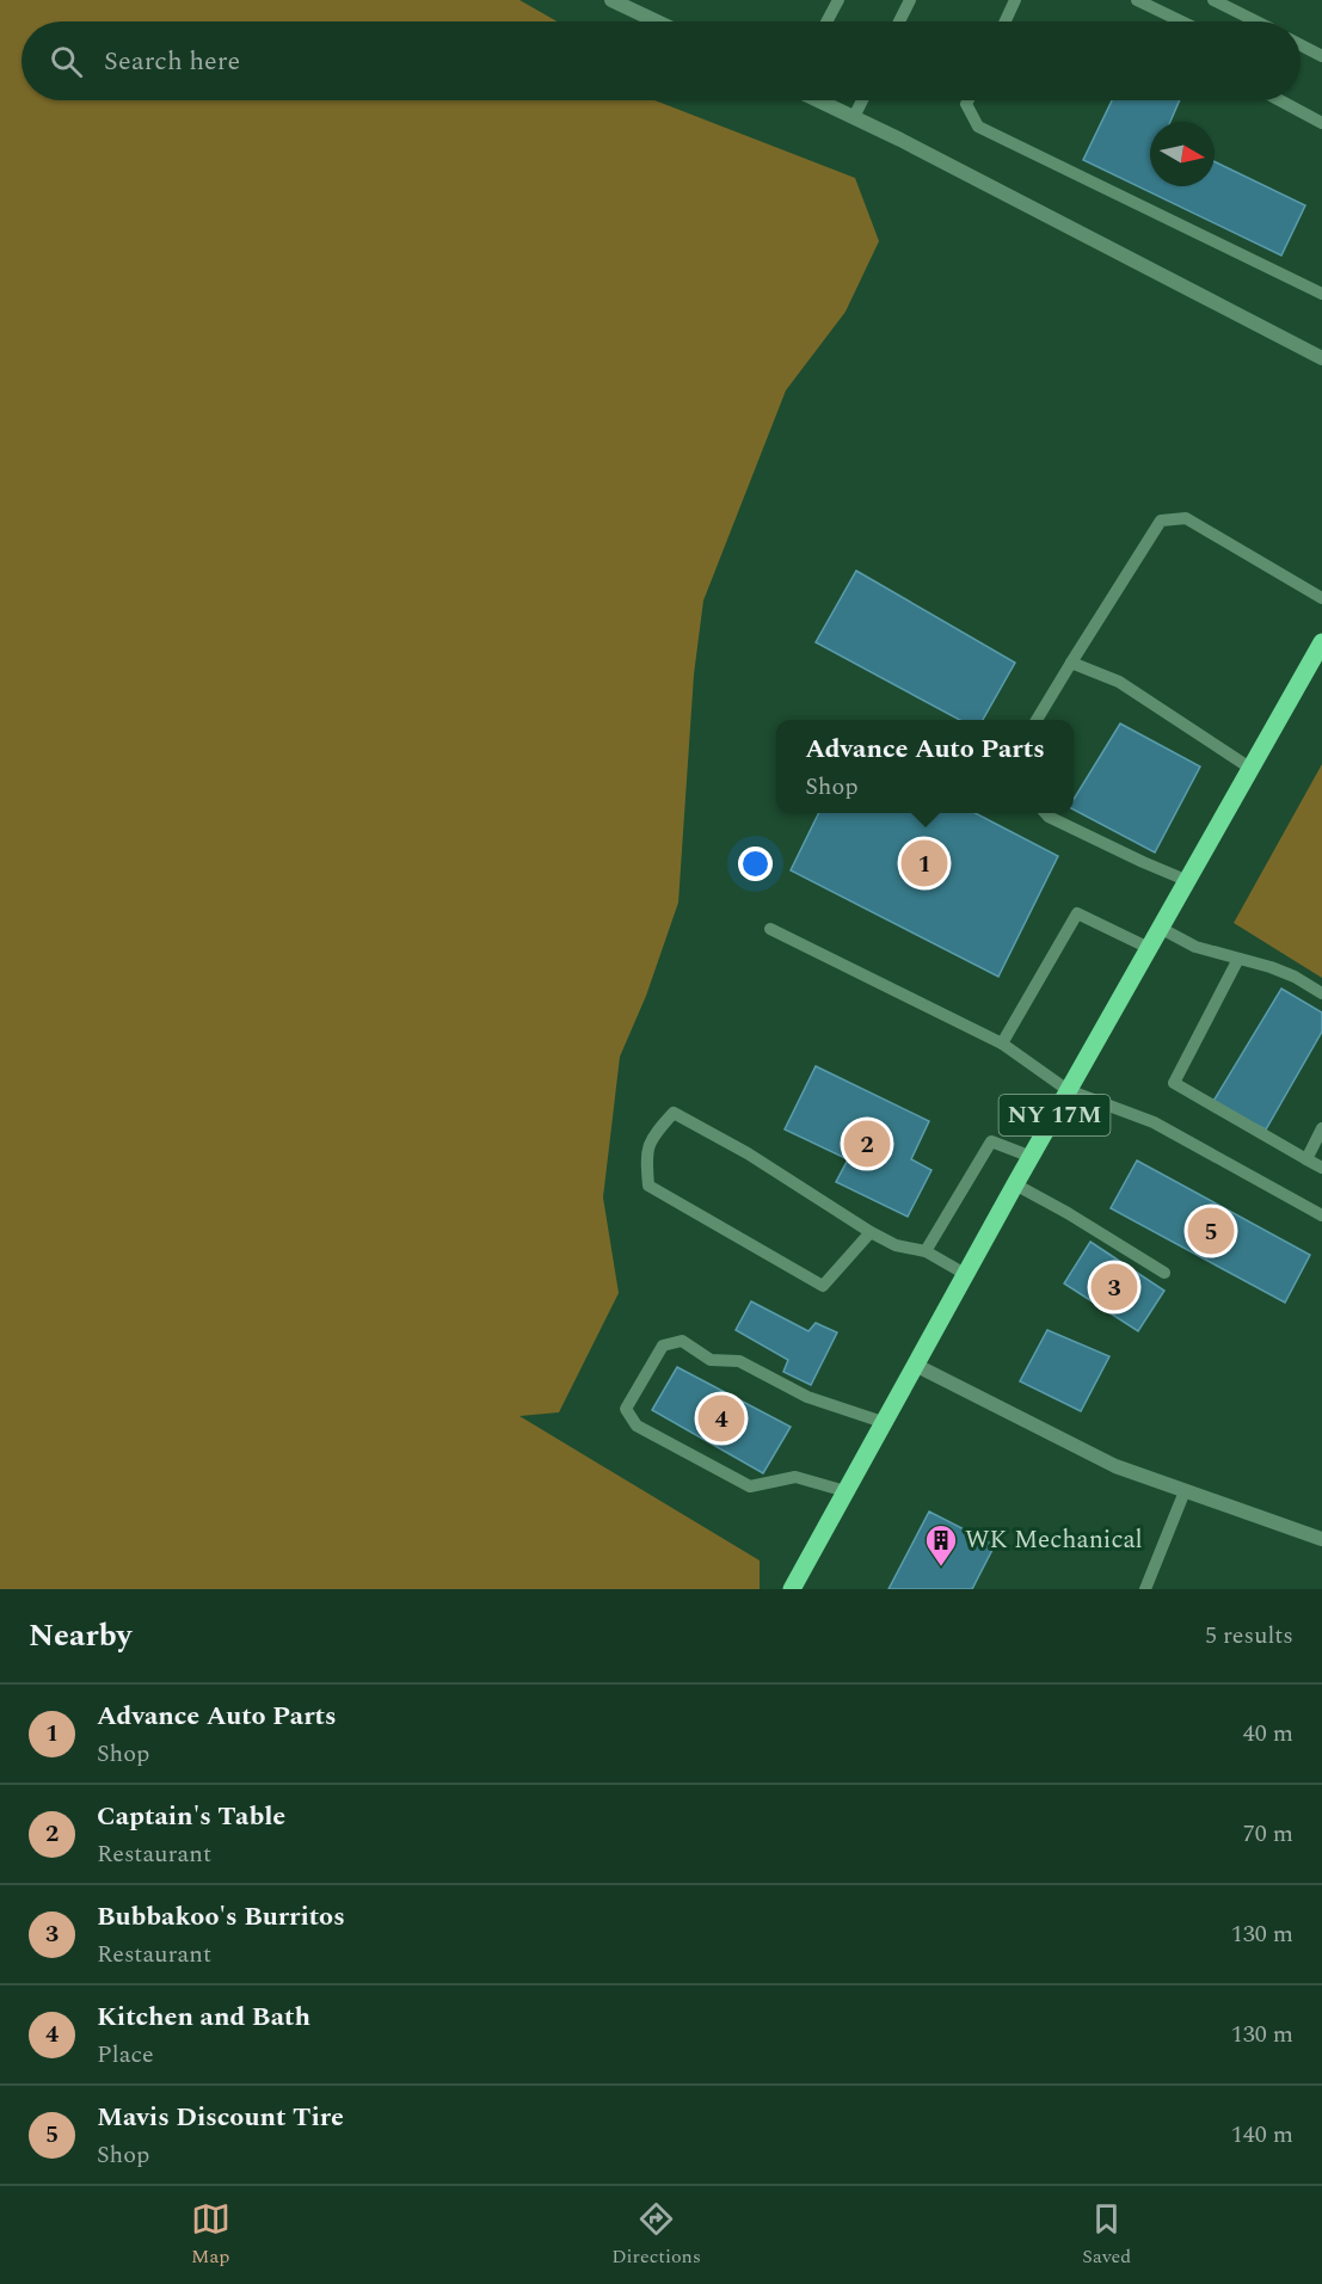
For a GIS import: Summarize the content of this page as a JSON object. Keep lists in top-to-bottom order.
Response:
{
  "streets": {
    "main road": ["NY 17M"]
  },
  "places": {
    "building": ["WK Mechanical"]
  },
  "north": "right",
  "page": {
    "search": "Search here",
    "popup": ["Advance Auto Parts", "Shop"],
    "pins": [
      "1",
      "2",
      "5",
      "3",
      "4"
    ],
    "heading": ["Nearby", "5 results"],
    "list": [
      {
        "mark": "1",
        "name": "Advance Auto Parts",
        "note": "Shop",
        "value": "40 m"
      },
      {
        "mark": "2",
        "name": "Captain's Table",
        "note": "Restaurant",
        "value": "70 m"
      },
      {
        "mark": "3",
        "name": "Bubbakoo's Burritos",
        "note": "Restaurant",
        "value": "130 m"
      },
      {
        "mark": "4",
        "name": "Kitchen and Bath",
        "note": "Place",
        "value": "130 m"
      },
      {
        "mark": "5",
        "name": "Mavis Discount Tire",
        "note": "Shop",
        "value": "140 m"
      }
    ],
    "nav": ["Map", "Directions", "Saved"]
  }
}
